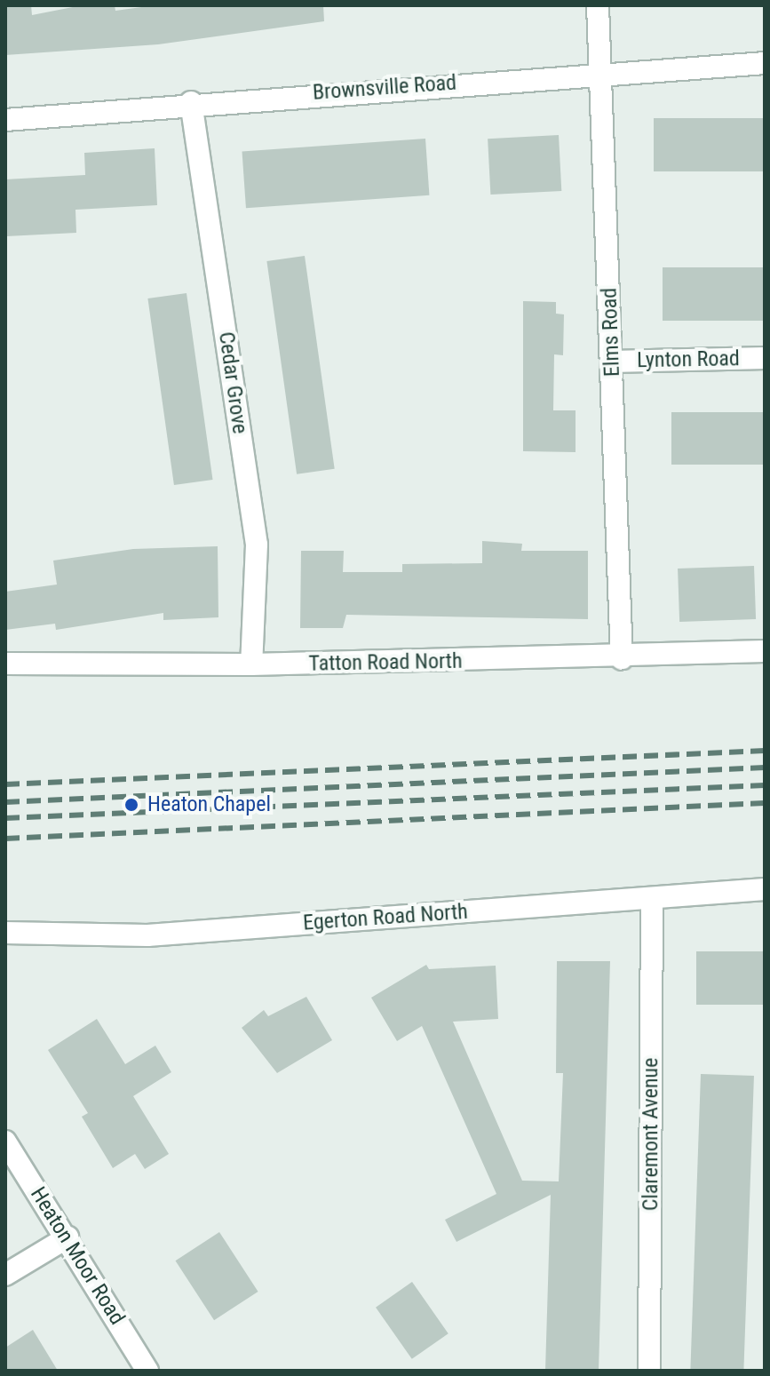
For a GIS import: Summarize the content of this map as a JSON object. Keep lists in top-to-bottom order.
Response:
{
  "streets": {
    "street": [
      "Brownsville Road",
      "Elms Road",
      "Lynton Road",
      "Cedar Grove",
      "Tatton Road North",
      "Egerton Road North",
      "Claremont Avenue",
      "Heaton Moor Road"
    ]
  },
  "crossings": [
    ["Brownsville Road", "Elms Road"],
    ["Brownsville Road", "Cedar Grove"],
    ["Elms Road", "Lynton Road"],
    ["Elms Road", "Tatton Road North"],
    ["Cedar Grove", "Tatton Road North"],
    ["Egerton Road North", "Claremont Avenue"]
  ],
  "places": ["Heaton Chapel"]
}
